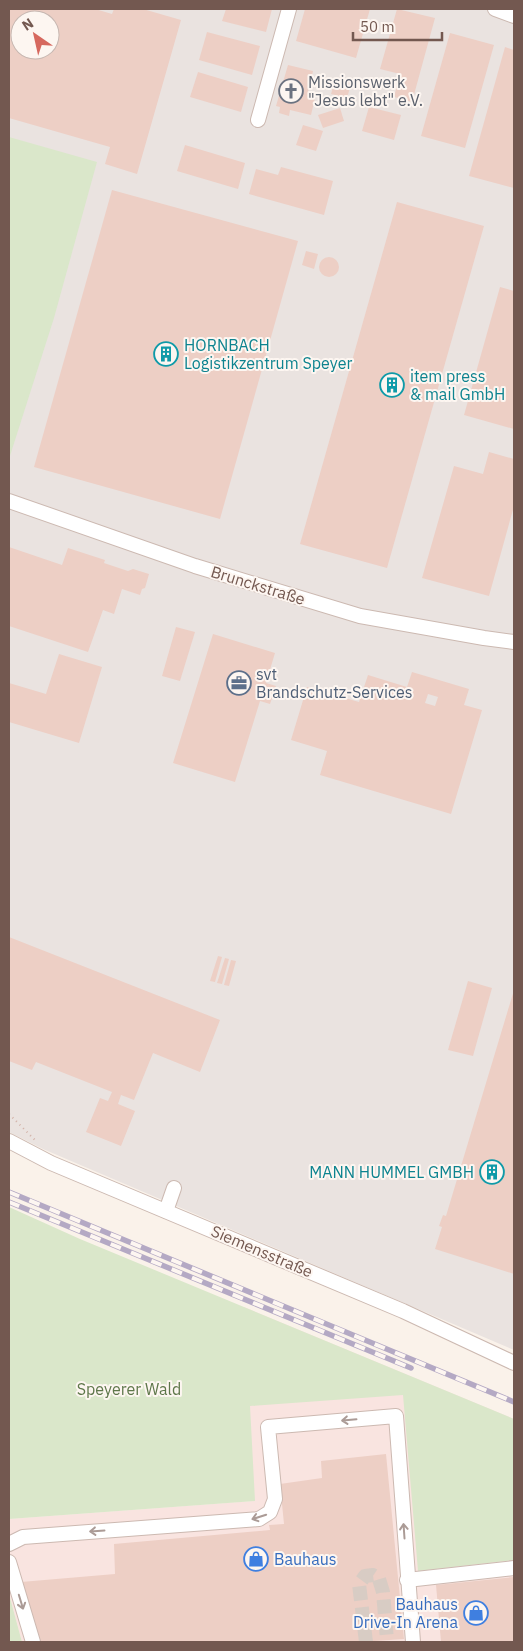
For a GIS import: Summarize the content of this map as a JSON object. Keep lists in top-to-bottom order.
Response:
{
  "streets": {
    "street": ["Brunckstraße", "Siemensstraße"]
  },
  "parks": ["Speyerer Wald"],
  "places": {
    "church": ["Missionswerk \"Jesus lebt\" e.V."],
    "building": ["HORNBACH Logistikzentrum Speyer", "item press & mail GmbH", "MANN HUMMEL GMBH"],
    "office": ["svt Brandschutz-Services"],
    "shop": ["Bauhaus", "Bauhaus Drive-In Arena"]
  },
  "scale_bar": "50 m",
  "north": "top left"
}
